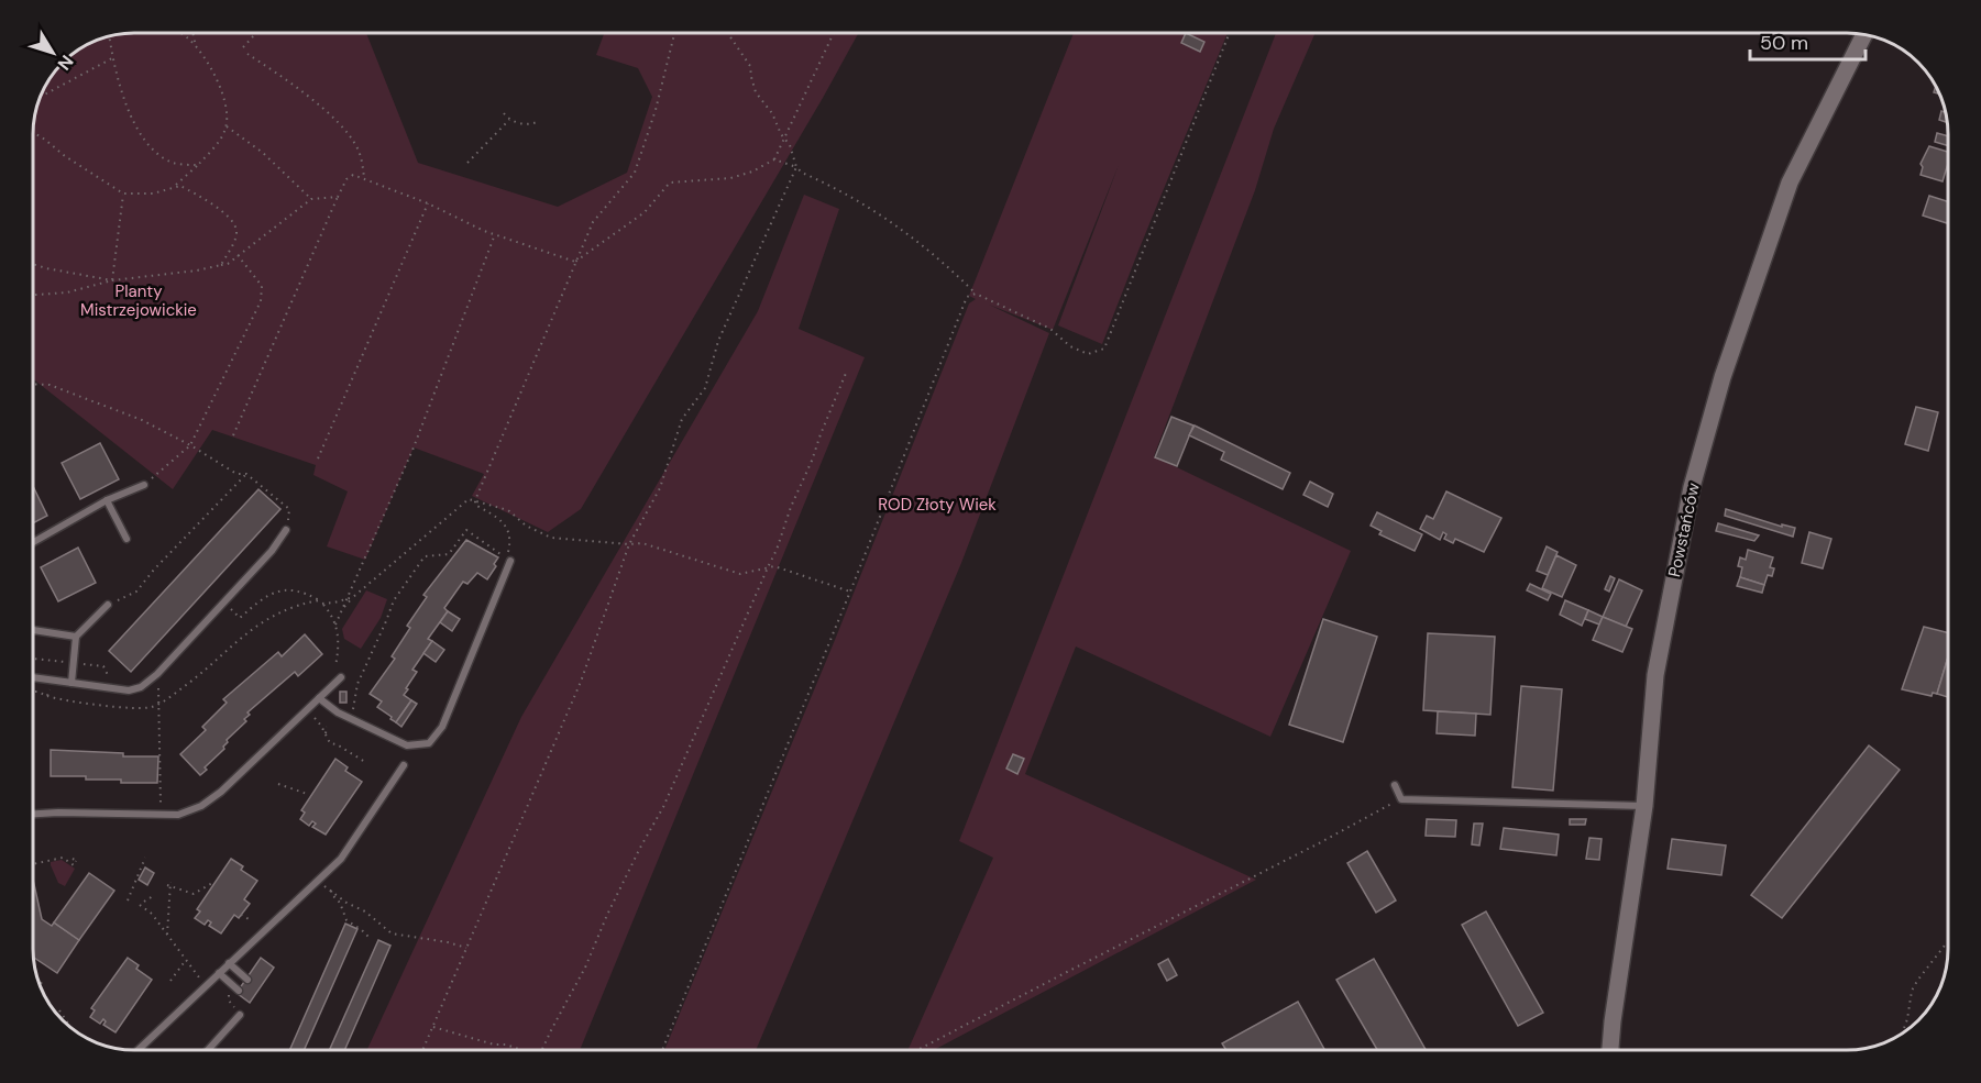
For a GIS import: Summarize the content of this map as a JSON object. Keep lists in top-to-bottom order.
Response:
{
  "streets": {
    "street": ["Powstańców"]
  },
  "parks": ["Planty Mistrzejowickie", "ROD Złoty Wiek"],
  "scale_bar": "50 m",
  "north": "bottom right"
}
